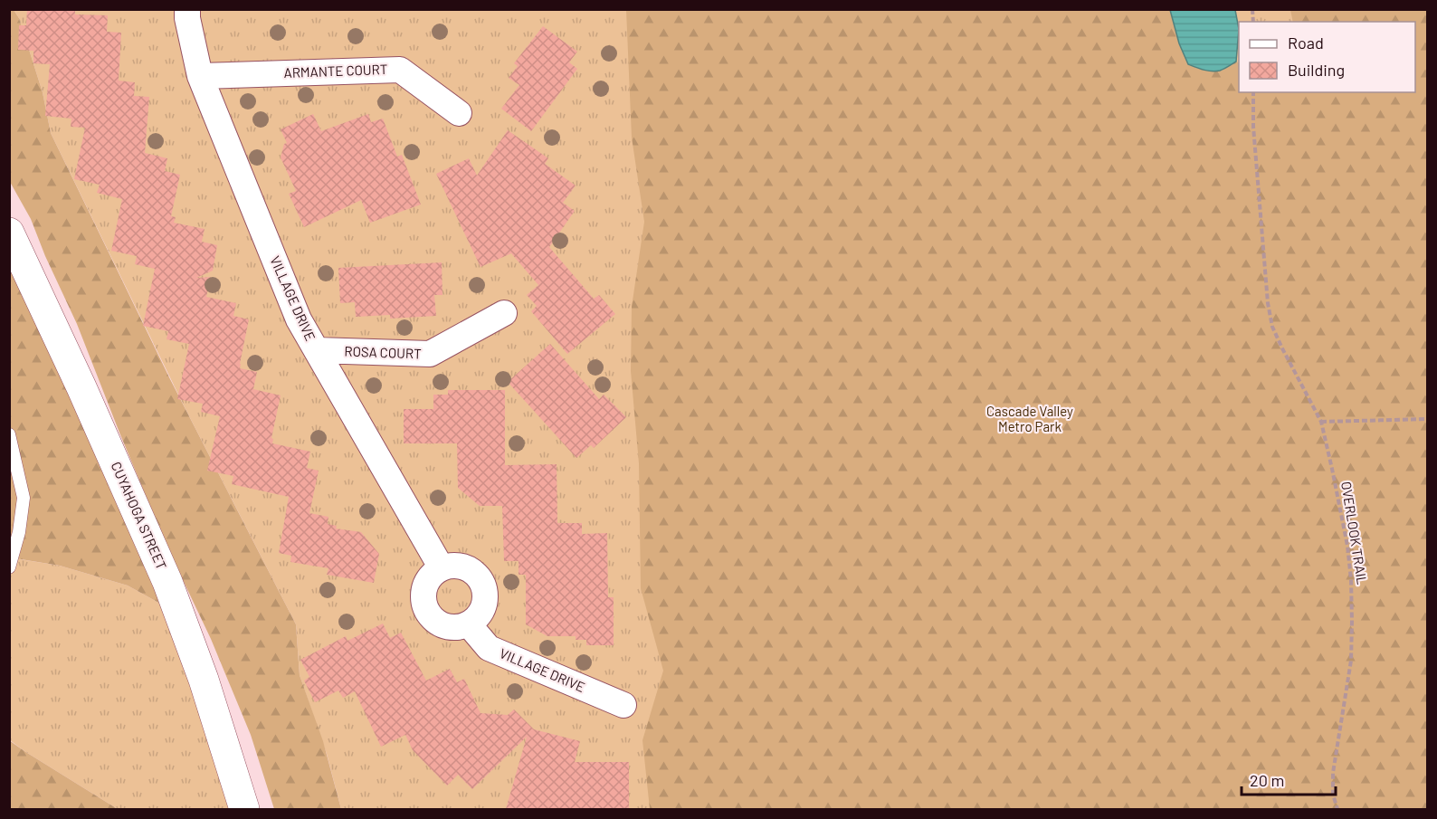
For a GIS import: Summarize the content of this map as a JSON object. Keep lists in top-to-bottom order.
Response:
{
  "streets": {
    "street": [
      "ARMANTE COURT",
      "VILLAGE DRIVE",
      "ROSA COURT",
      "CUYAHOGA STREET"
    ],
    "path": ["OVERLOOK TRAIL"]
  },
  "crossings": [
    ["ARMANTE COURT", "VILLAGE DRIVE"],
    ["VILLAGE DRIVE", "ROSA COURT"]
  ],
  "parks": ["Cascade Valley Metro Park"],
  "legend": ["Road", "Building"],
  "scale_bar": "20 m"
}
